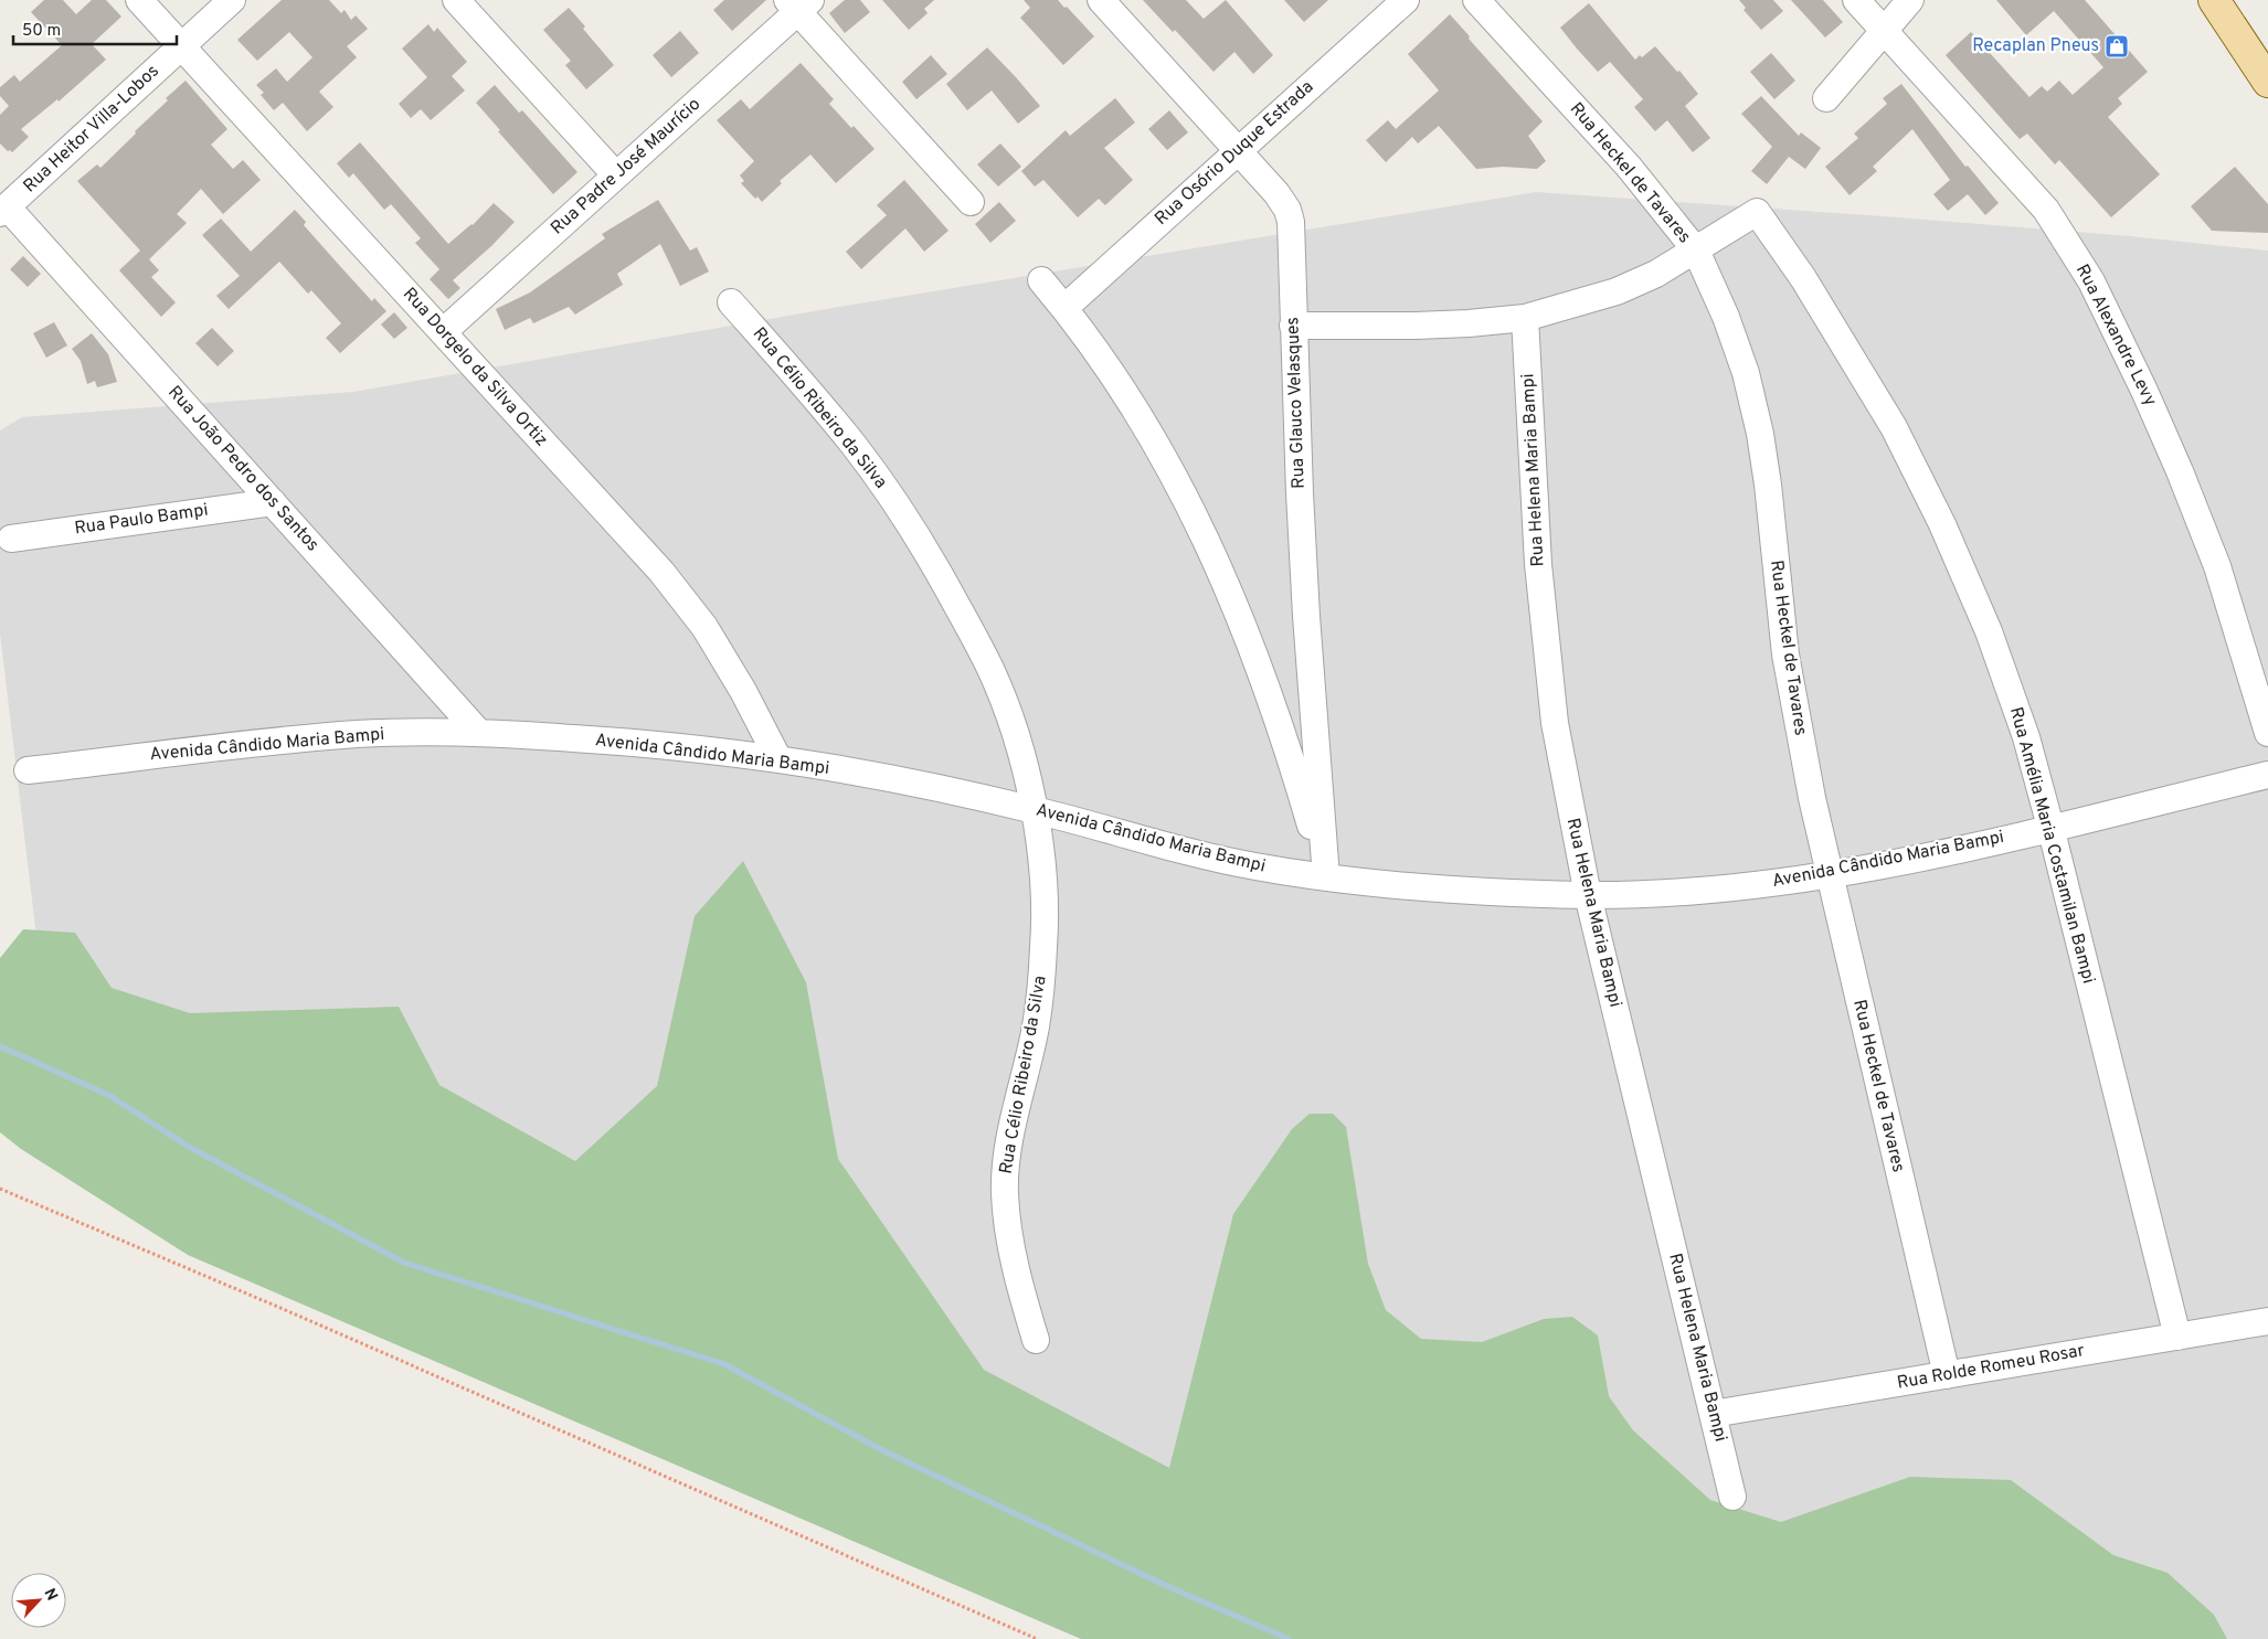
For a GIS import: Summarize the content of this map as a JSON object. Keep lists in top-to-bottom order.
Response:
{
  "streets": {
    "street": [
      "Rua Heitor Villa-Lobos",
      "Rua Osório Duque Estrada",
      "Rua Padre José Maurício",
      "Rua Heckel de Tavares",
      "Rua Alexandre Levy",
      "Rua Dorgelo da Silva Ortiz",
      "Rua Glauco Velasques",
      "Rua Célio Ribeiro da Silva",
      "Rua João Pedro dos Santos",
      "Rua Helena Maria Bampi",
      "Rua Paulo Bampi",
      "Avenida Cândido Maria Bampi",
      "Rua Amélia Maria Costamilan Bampi",
      "Rua Rolde Romeu Rosar"
    ]
  },
  "crossings": [
    ["Rua Heitor Villa-Lobos", "Rua Dorgelo da Silva Ortiz"],
    ["Rua Heitor Villa-Lobos", "Rua João Pedro dos Santos"],
    ["Rua Osório Duque Estrada", "Rua Glauco Velasques"],
    ["Rua Padre José Maurício", "Rua Dorgelo da Silva Ortiz"],
    ["Rua Heckel de Tavares", "Avenida Cândido Maria Bampi"],
    ["Rua Heckel de Tavares", "Rua Amélia Maria Costamilan Bampi"],
    ["Rua Heckel de Tavares", "Rua Rolde Romeu Rosar"],
    ["Rua Dorgelo da Silva Ortiz", "Avenida Cândido Maria Bampi"],
    ["Rua Glauco Velasques", "Avenida Cândido Maria Bampi"],
    ["Rua Célio Ribeiro da Silva", "Avenida Cândido Maria Bampi"],
    ["Rua João Pedro dos Santos", "Rua Paulo Bampi"],
    ["Rua João Pedro dos Santos", "Avenida Cândido Maria Bampi"],
    ["Rua Helena Maria Bampi", "Avenida Cândido Maria Bampi"],
    ["Rua Helena Maria Bampi", "Rua Rolde Romeu Rosar"],
    ["Avenida Cândido Maria Bampi", "Rua Amélia Maria Costamilan Bampi"],
    ["Rua Amélia Maria Costamilan Bampi", "Rua Rolde Romeu Rosar"]
  ],
  "places": {
    "shop": ["Recaplan Pneus"]
  },
  "scale_bar": "50 m",
  "north": "top right"
}
